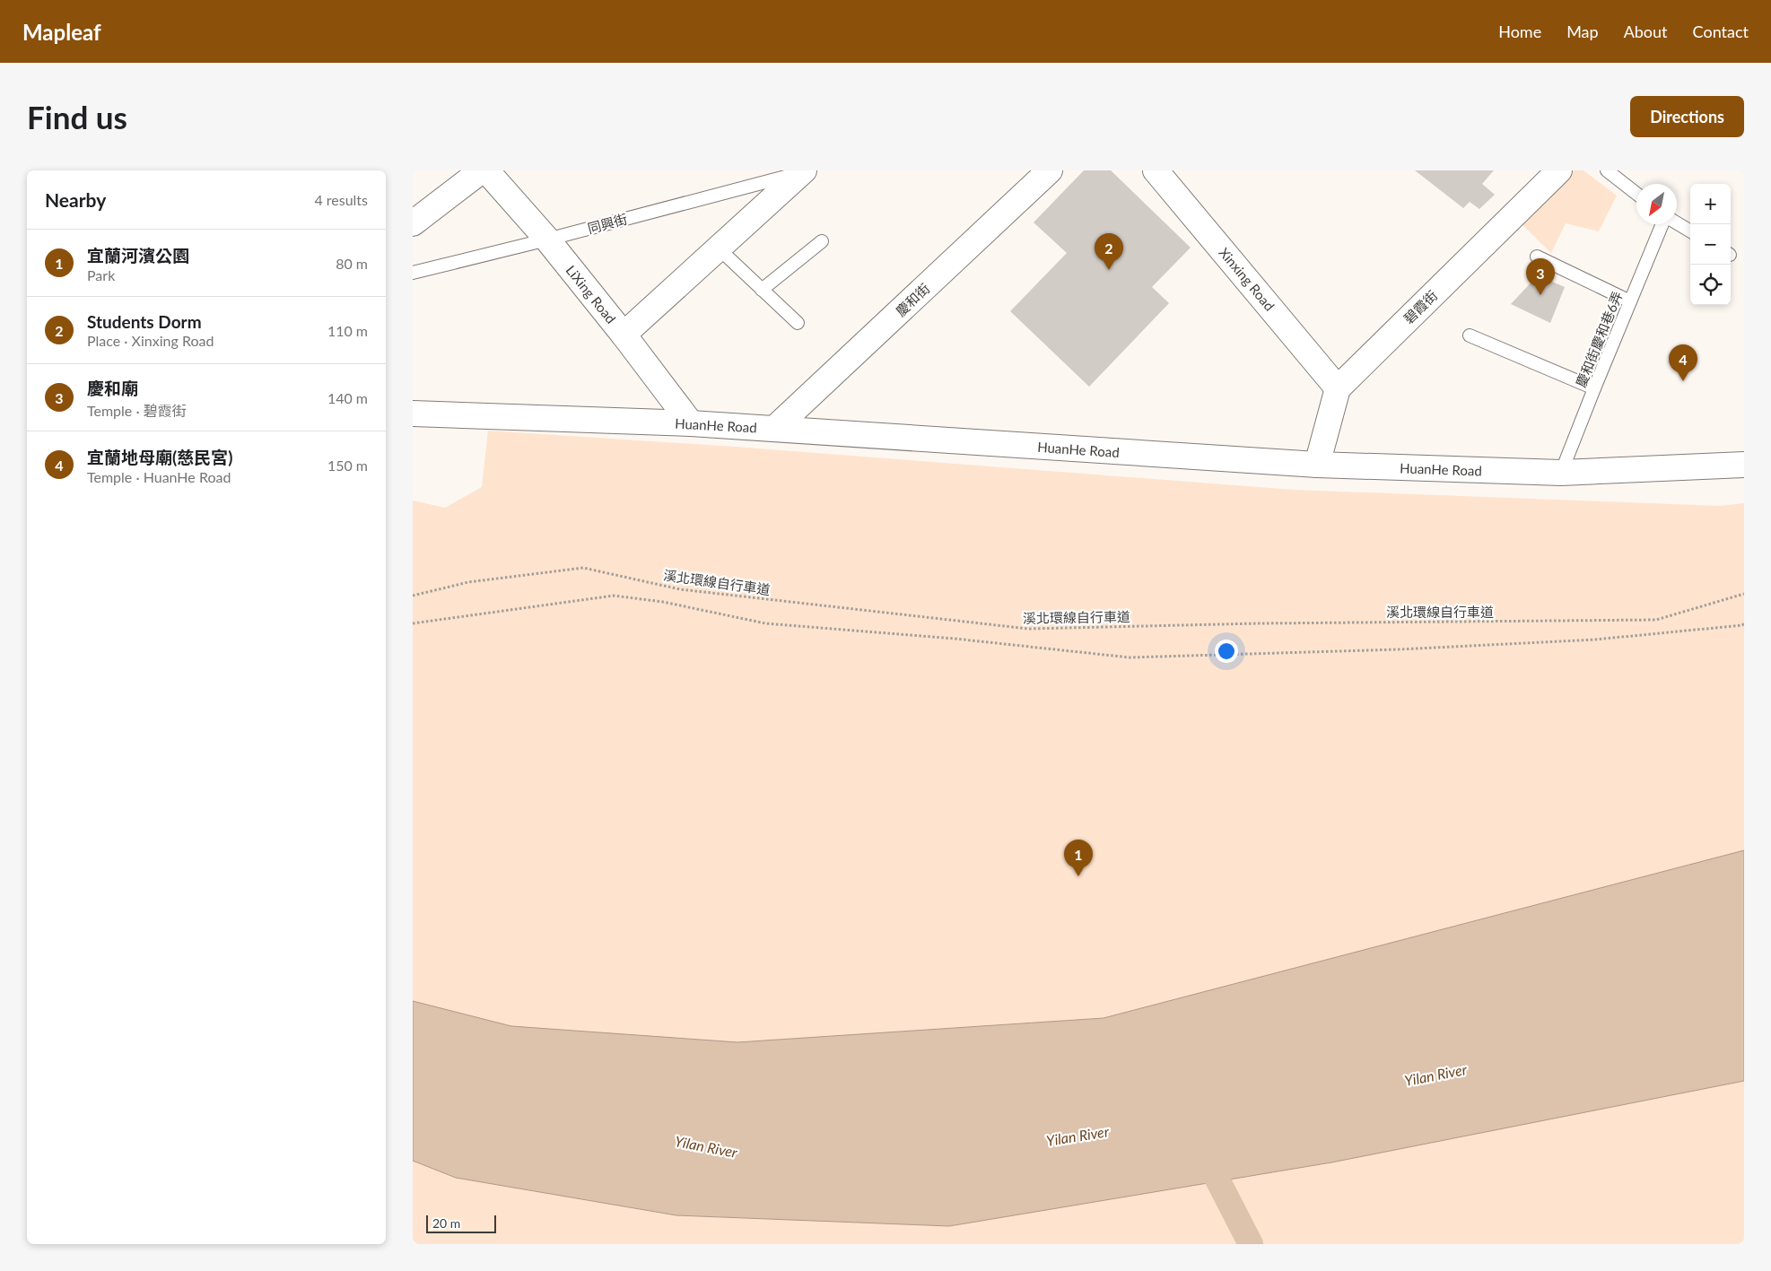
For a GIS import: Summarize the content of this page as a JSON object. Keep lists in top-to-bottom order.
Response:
{
  "streets": {
    "street": [
      "同興街",
      "Xinxing Road",
      "LiXing Road",
      "慶和街",
      "碧霞街",
      "HuanHe Road"
    ],
    "lane": ["慶和街慶和巷6弄"],
    "path": ["溪北環線自行車道"]
  },
  "crossings": [
    ["同興街", "LiXing Road"],
    ["Xinxing Road", "碧霞街"],
    ["LiXing Road", "HuanHe Road"],
    ["慶和街", "HuanHe Road"],
    ["碧霞街", "HuanHe Road"],
    ["慶和街慶和巷6弄", "HuanHe Road"]
  ],
  "water": ["Yilan River"],
  "scale_bar": "20 m",
  "north": "bottom left",
  "page": {
    "header": "Mapleaf",
    "nav": [
      "Home",
      "Map",
      "About",
      "Contact"
    ],
    "buttons": "Directions",
    "title": "Find us",
    "heading": ["Nearby", "4 results"],
    "map_buttons": ["+", "−"],
    "list": [
      {
        "mark": "1",
        "name": "宜蘭河濱公園",
        "note": "Park",
        "value": "80 m"
      },
      {
        "mark": "2",
        "name": "Students Dorm",
        "note": "Place · Xinxing Road",
        "value": "110 m"
      },
      {
        "mark": "3",
        "name": "慶和廟",
        "note": "Temple · 碧霞街",
        "value": "140 m"
      },
      {
        "mark": "4",
        "name": "宜蘭地母廟(慈民宮)",
        "note": "Temple · HuanHe Road",
        "value": "150 m"
      }
    ],
    "pins": [
      "2",
      "3",
      "4",
      "1"
    ],
    "scale": "20 m"
  }
}
